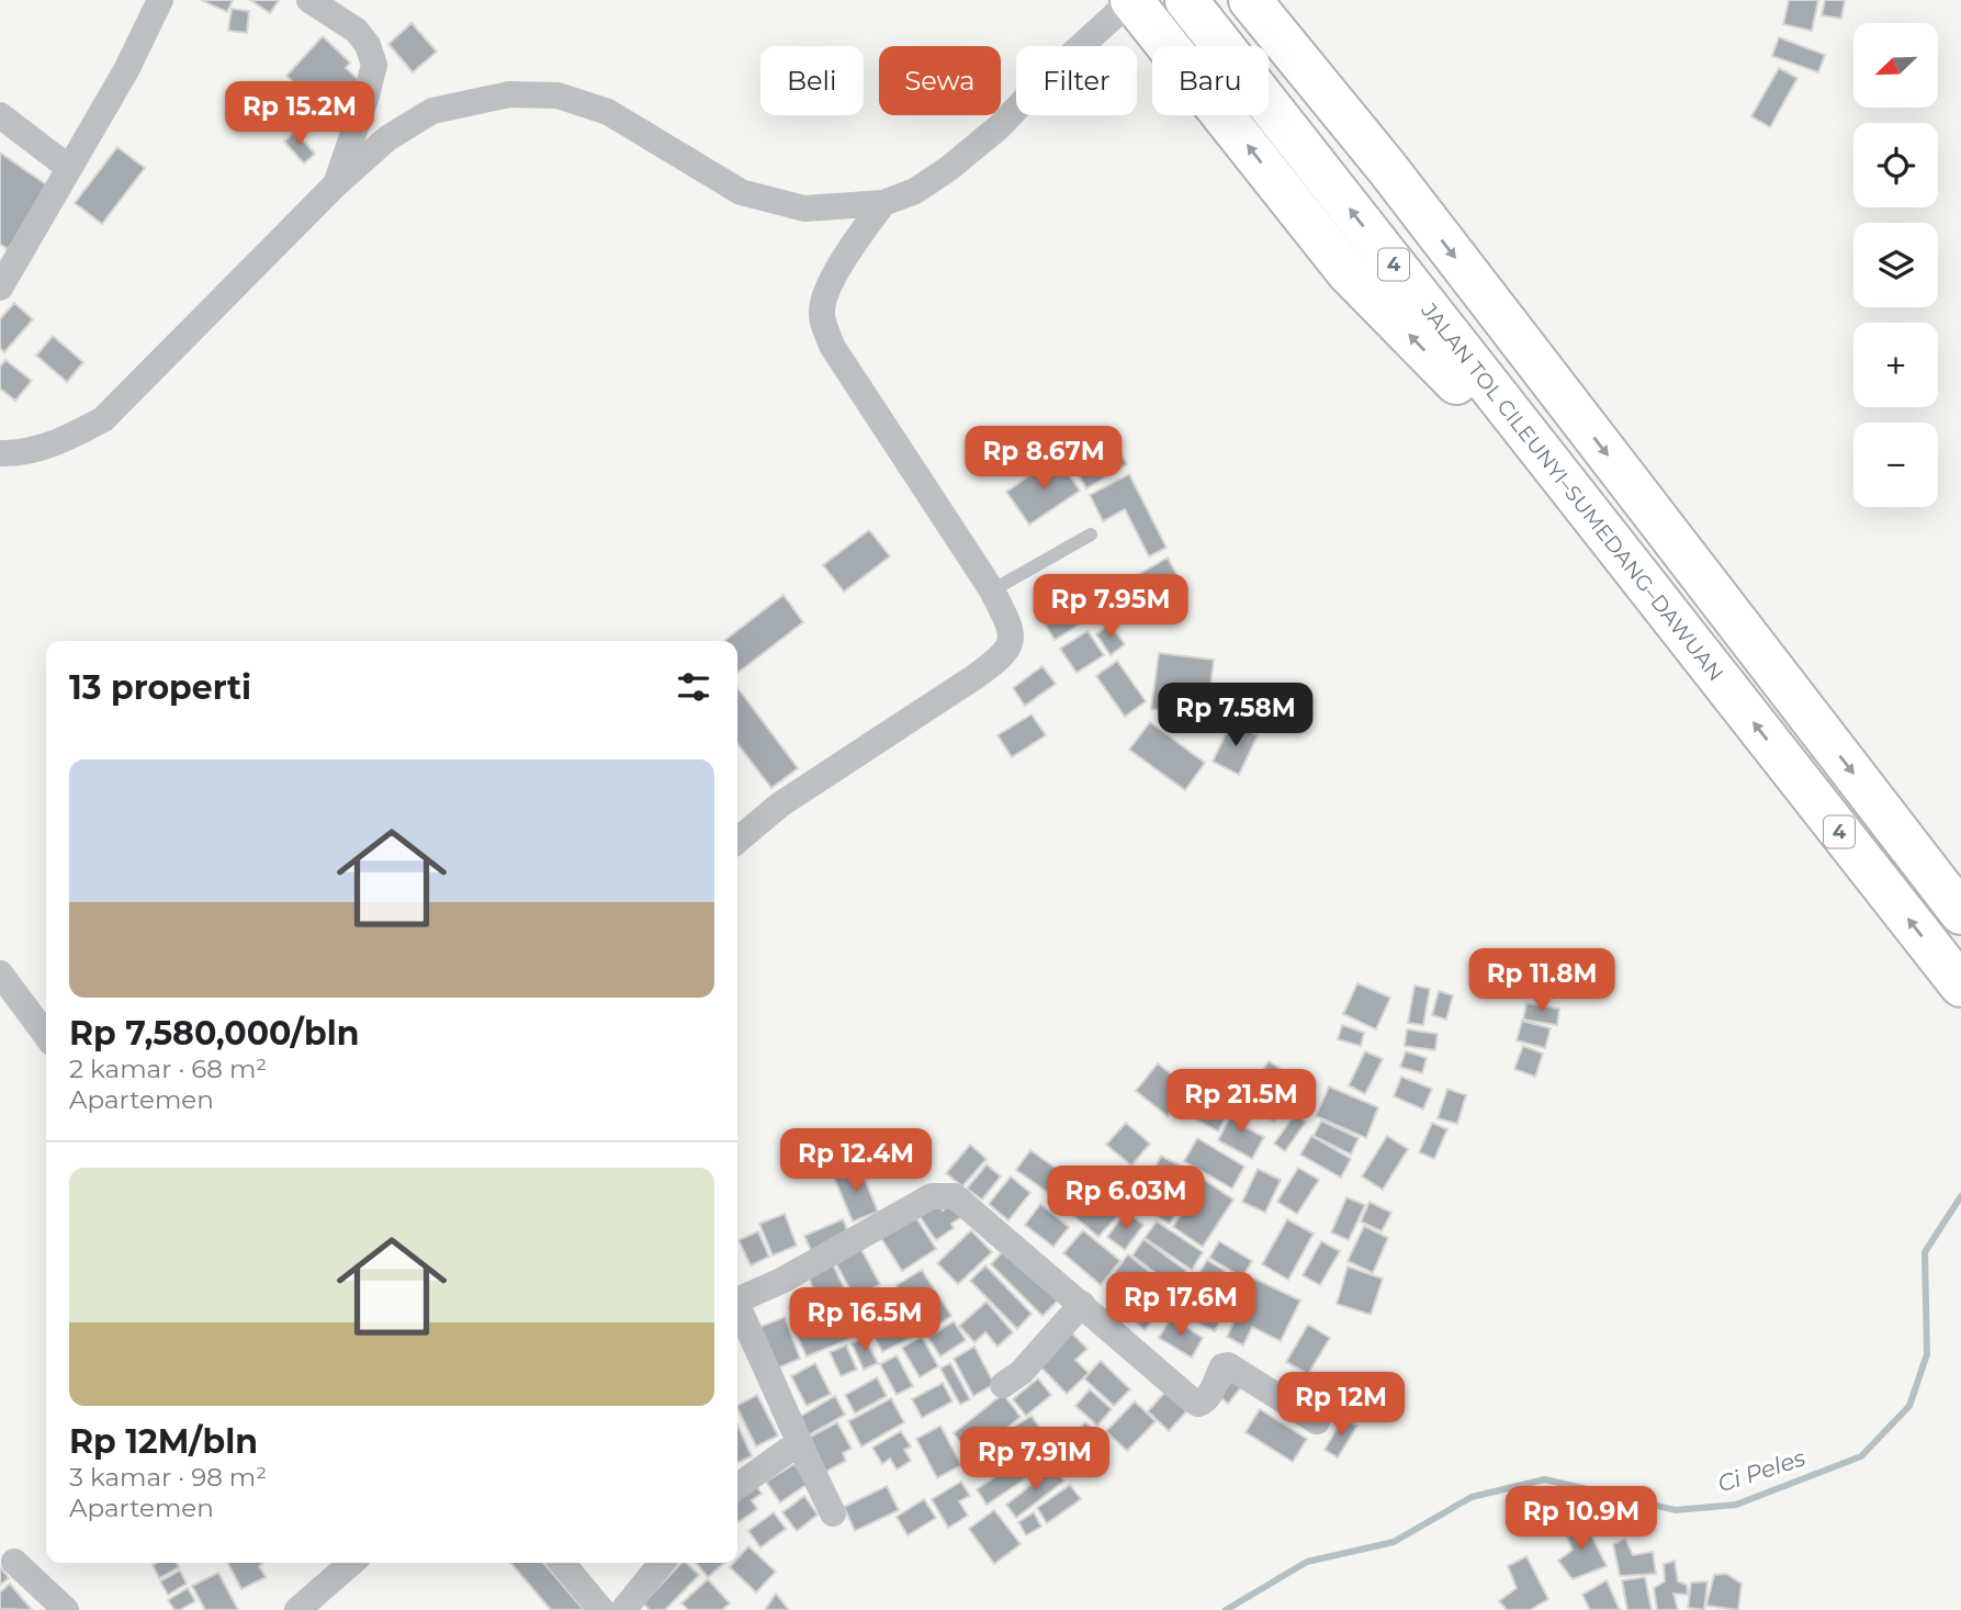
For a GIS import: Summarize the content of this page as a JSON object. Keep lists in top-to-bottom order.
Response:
{
  "streets": {
    "highway": ["4", "JALAN TOL CILEUNYI–SUMEDANG–DAWUAN"]
  },
  "water": ["Ci Peles"],
  "north": "bottom left",
  "page": {
    "map_buttons": ["+", "−"],
    "chip": [
      "Beli",
      "Sewa",
      "Filter",
      "Baru"
    ],
    "price": [
      "Rp 15.2M",
      "Rp 8.67M",
      "Rp 7.95M",
      "Rp 7.58M",
      "Rp 11.8M",
      "Rp 21.5M",
      "Rp 12.4M",
      "Rp 6.03M",
      "Rp 17.6M",
      "Rp 16.5M",
      "Rp 12M",
      "Rp 7.91M",
      "Rp 10.9M"
    ],
    "heading": "13 properti",
    "list": [
      {
        "name": "Rp 7,580,000/bln",
        "note": "2 kamar · 68 m² · Apartemen"
      },
      {
        "name": "Rp 12M/bln",
        "note": "3 kamar · 98 m² · Apartemen"
      }
    ]
  }
}
